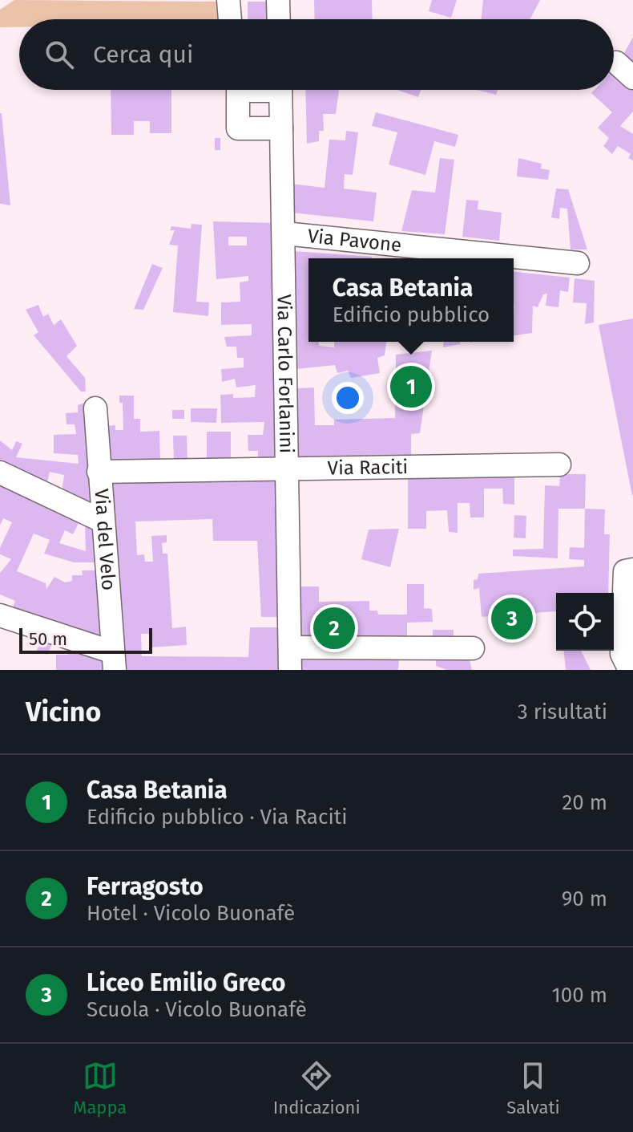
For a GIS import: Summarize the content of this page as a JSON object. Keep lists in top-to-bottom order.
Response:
{
  "streets": {
    "street": [
      "Via Pavone",
      "Via Carlo Forlanini",
      "Via Raciti",
      "Via del Velo"
    ]
  },
  "crossings": [
    ["Via Pavone", "Via Carlo Forlanini"],
    ["Via Carlo Forlanini", "Via Raciti"],
    ["Via Raciti", "Via del Velo"]
  ],
  "scale_bar": "50 m",
  "page": {
    "search": "Cerca qui",
    "popup": ["Casa Betania", "Edificio pubblico"],
    "pins": ["1", "3", "2"],
    "scale": "50 m",
    "heading": ["Vicino", "3 risultati"],
    "list": [
      {
        "mark": "1",
        "name": "Casa Betania",
        "note": "Edificio pubblico · Via Raciti",
        "value": "20 m"
      },
      {
        "mark": "2",
        "name": "Ferragosto",
        "note": "Hotel · Vicolo Buonafè",
        "value": "90 m"
      },
      {
        "mark": "3",
        "name": "Liceo Emilio Greco",
        "note": "Scuola · Vicolo Buonafè",
        "value": "100 m"
      }
    ],
    "nav": ["Mappa", "Indicazioni", "Salvati"]
  }
}
